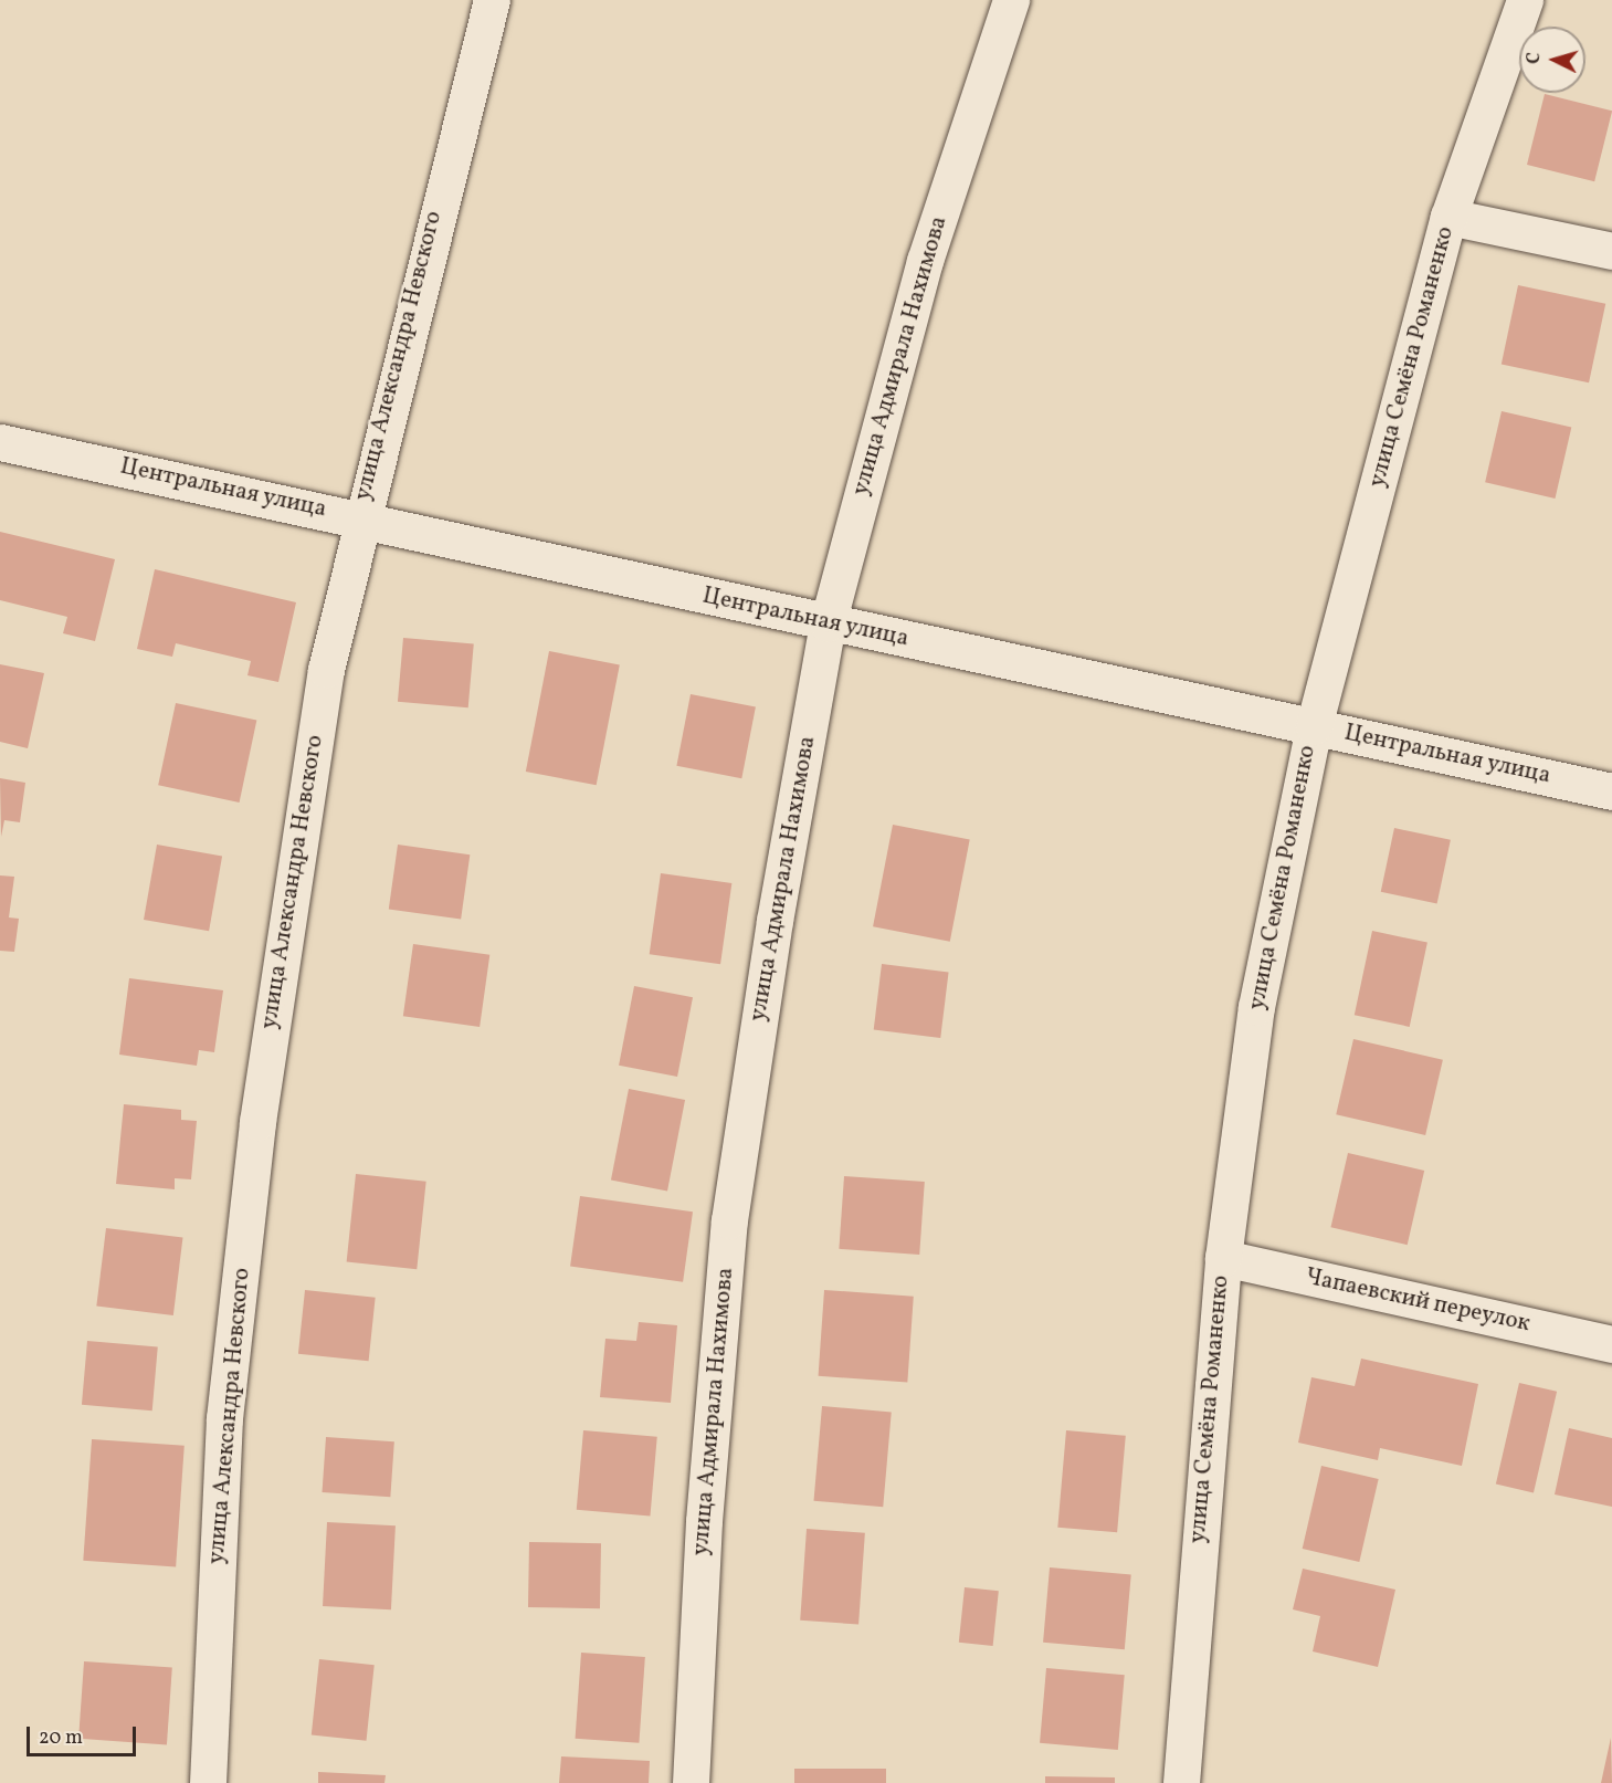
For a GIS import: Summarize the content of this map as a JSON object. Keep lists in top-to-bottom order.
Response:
{
  "streets": {
    "street": [
      "улица Александра Невского",
      "улица Адмирала Нахимова",
      "улица Семёна Романенко",
      "Центральная улица",
      "Чапаевский переулок"
    ]
  },
  "crossings": [
    ["улица Александра Невского", "Центральная улица"],
    ["улица Адмирала Нахимова", "Центральная улица"],
    ["улица Семёна Романенко", "Центральная улица"],
    ["улица Семёна Романенко", "Чапаевский переулок"]
  ],
  "scale_bar": "20 m",
  "north": "left"
}
